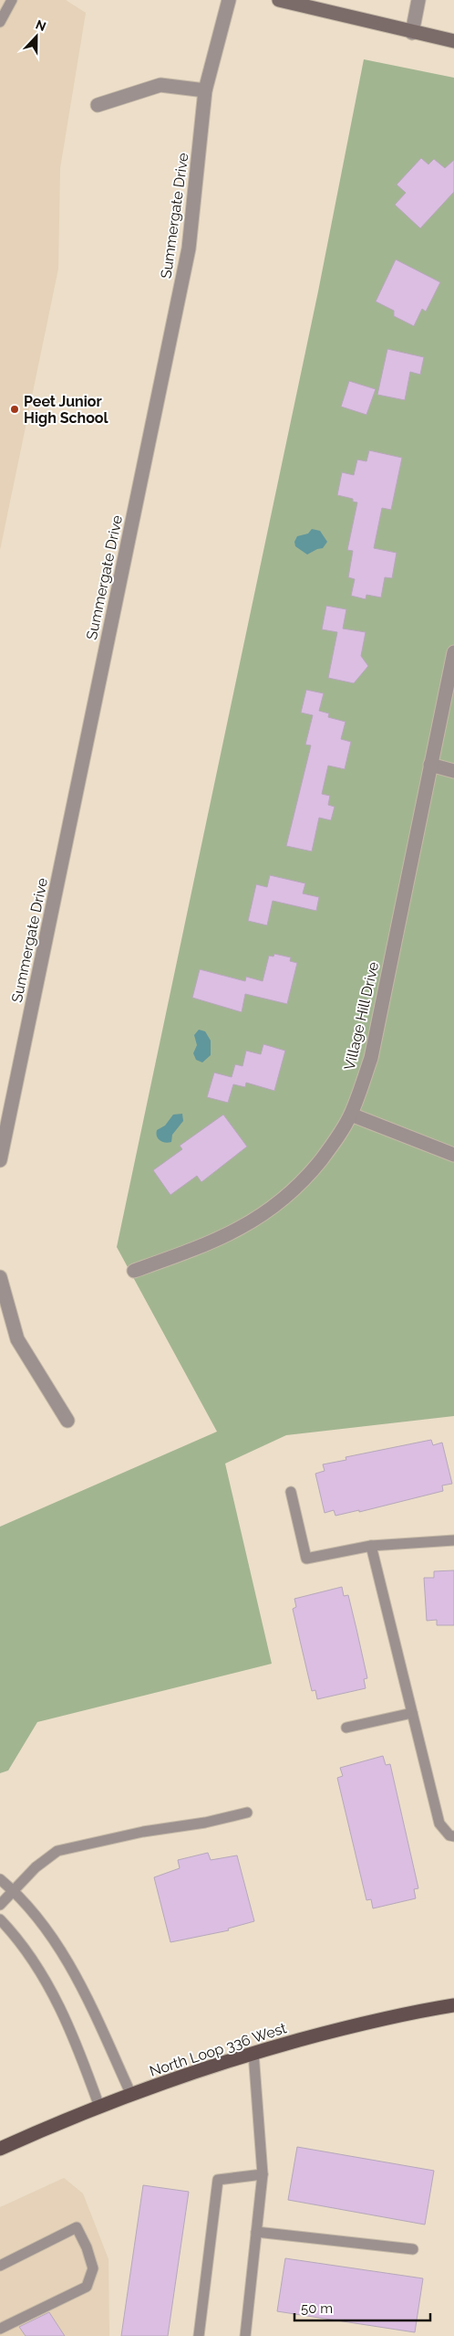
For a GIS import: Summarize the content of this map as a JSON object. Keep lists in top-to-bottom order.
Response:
{
  "streets": {
    "main road": ["North Loop 336 West"],
    "street": ["Summergate Drive", "Village Hill Drive"]
  },
  "places": ["Peet Junior High School"],
  "scale_bar": "50 m",
  "north": "top"
}
